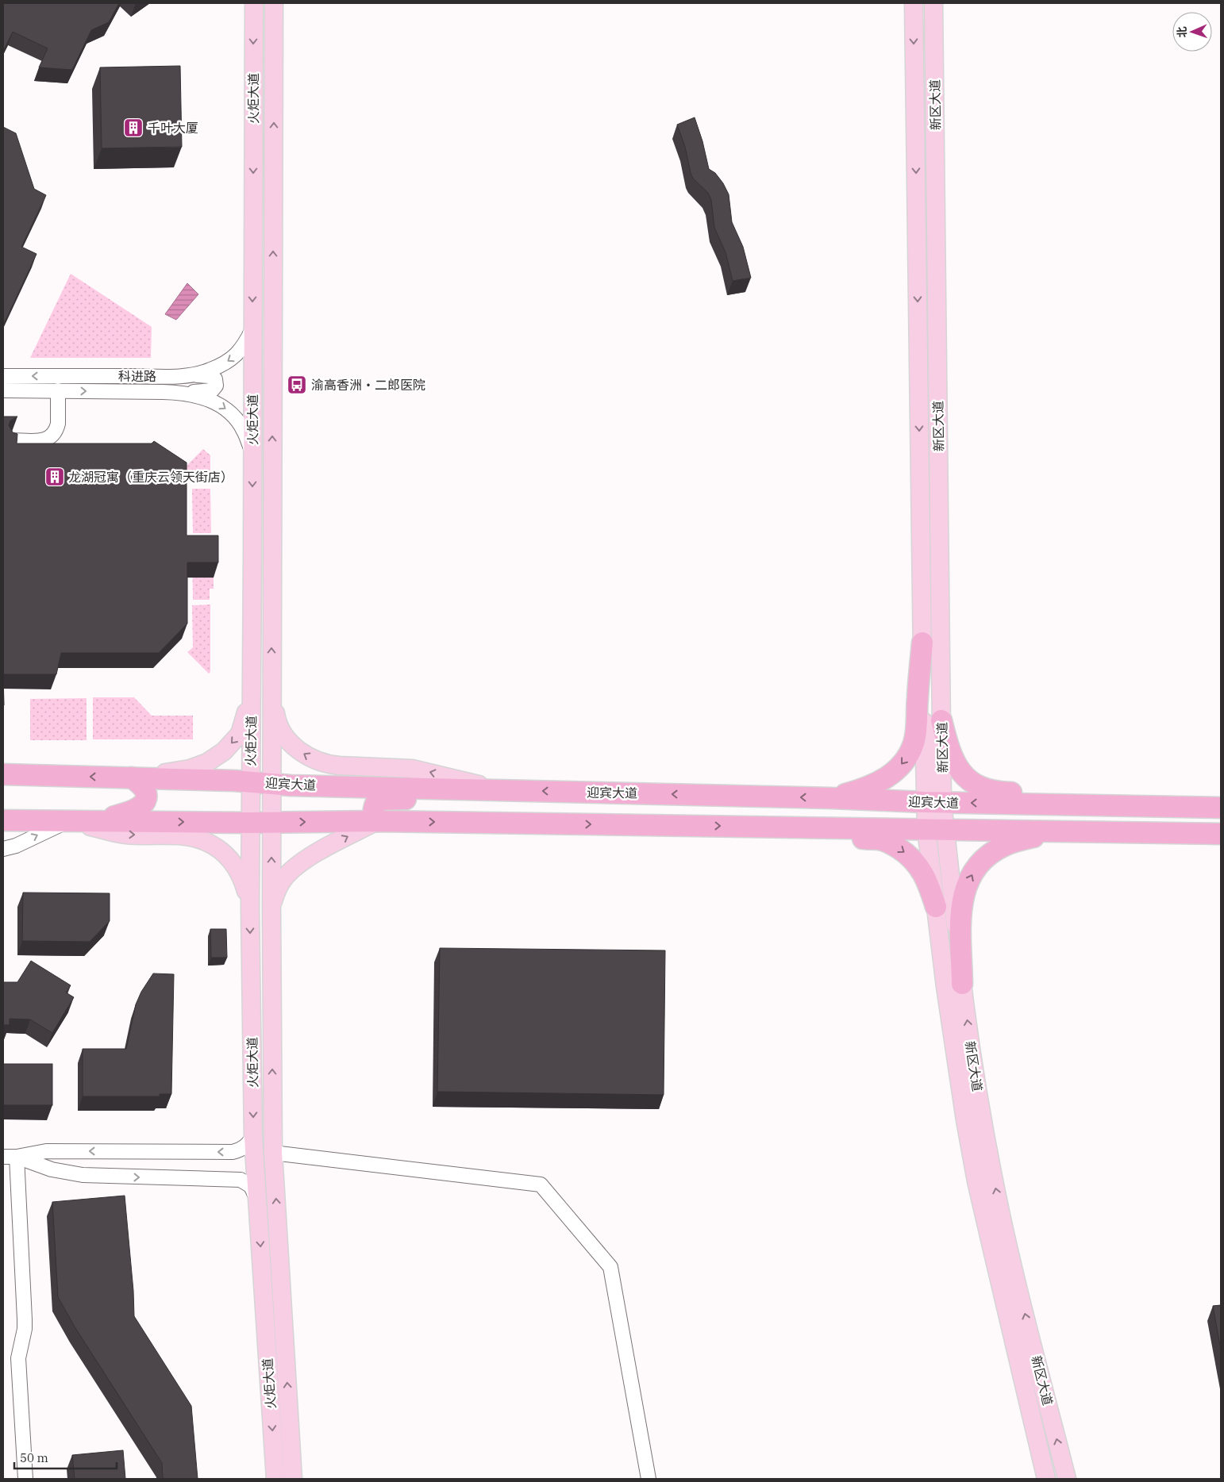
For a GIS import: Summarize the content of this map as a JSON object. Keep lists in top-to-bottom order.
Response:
{
  "streets": {
    "highway": ["迎宾大道"],
    "main road": ["火炬大道", "新区大道"],
    "street": ["科进路"]
  },
  "crossings": [
    ["火炬大道", "科进路"],
    ["火炬大道", "迎宾大道"],
    ["新区大道", "迎宾大道"]
  ],
  "places": {
    "building": ["千叶大厦", "龙湖冠寓（重庆云领天街店）"],
    "bus stop": ["渝高香洲‧二郎医院"]
  },
  "scale_bar": "50 m",
  "north": "left"
}
